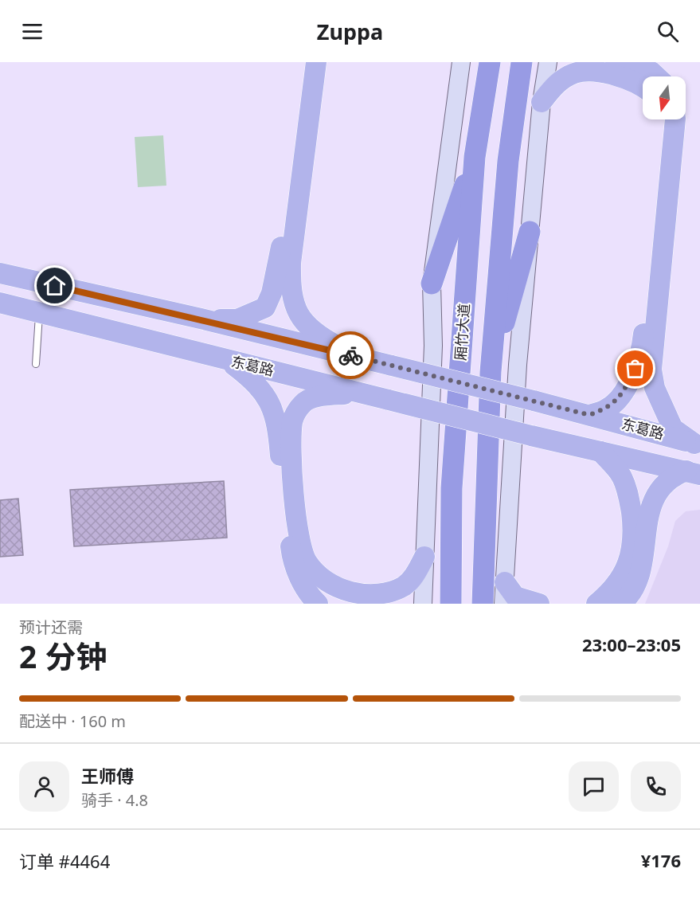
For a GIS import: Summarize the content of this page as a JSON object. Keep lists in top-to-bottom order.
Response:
{
  "streets": {
    "highway": ["厢竹大道"],
    "main road": ["东葛路"]
  },
  "north": "bottom",
  "page": {
    "header": "Zuppa",
    "heading": ["2 分钟", "预计还需", "23:00–23:05"],
    "panel": [
      "王师傅",
      "骑手 · 4.8",
      "订单 #4464",
      "¥176"
    ],
    "bar": "配送中 · 160 m"
  }
}
